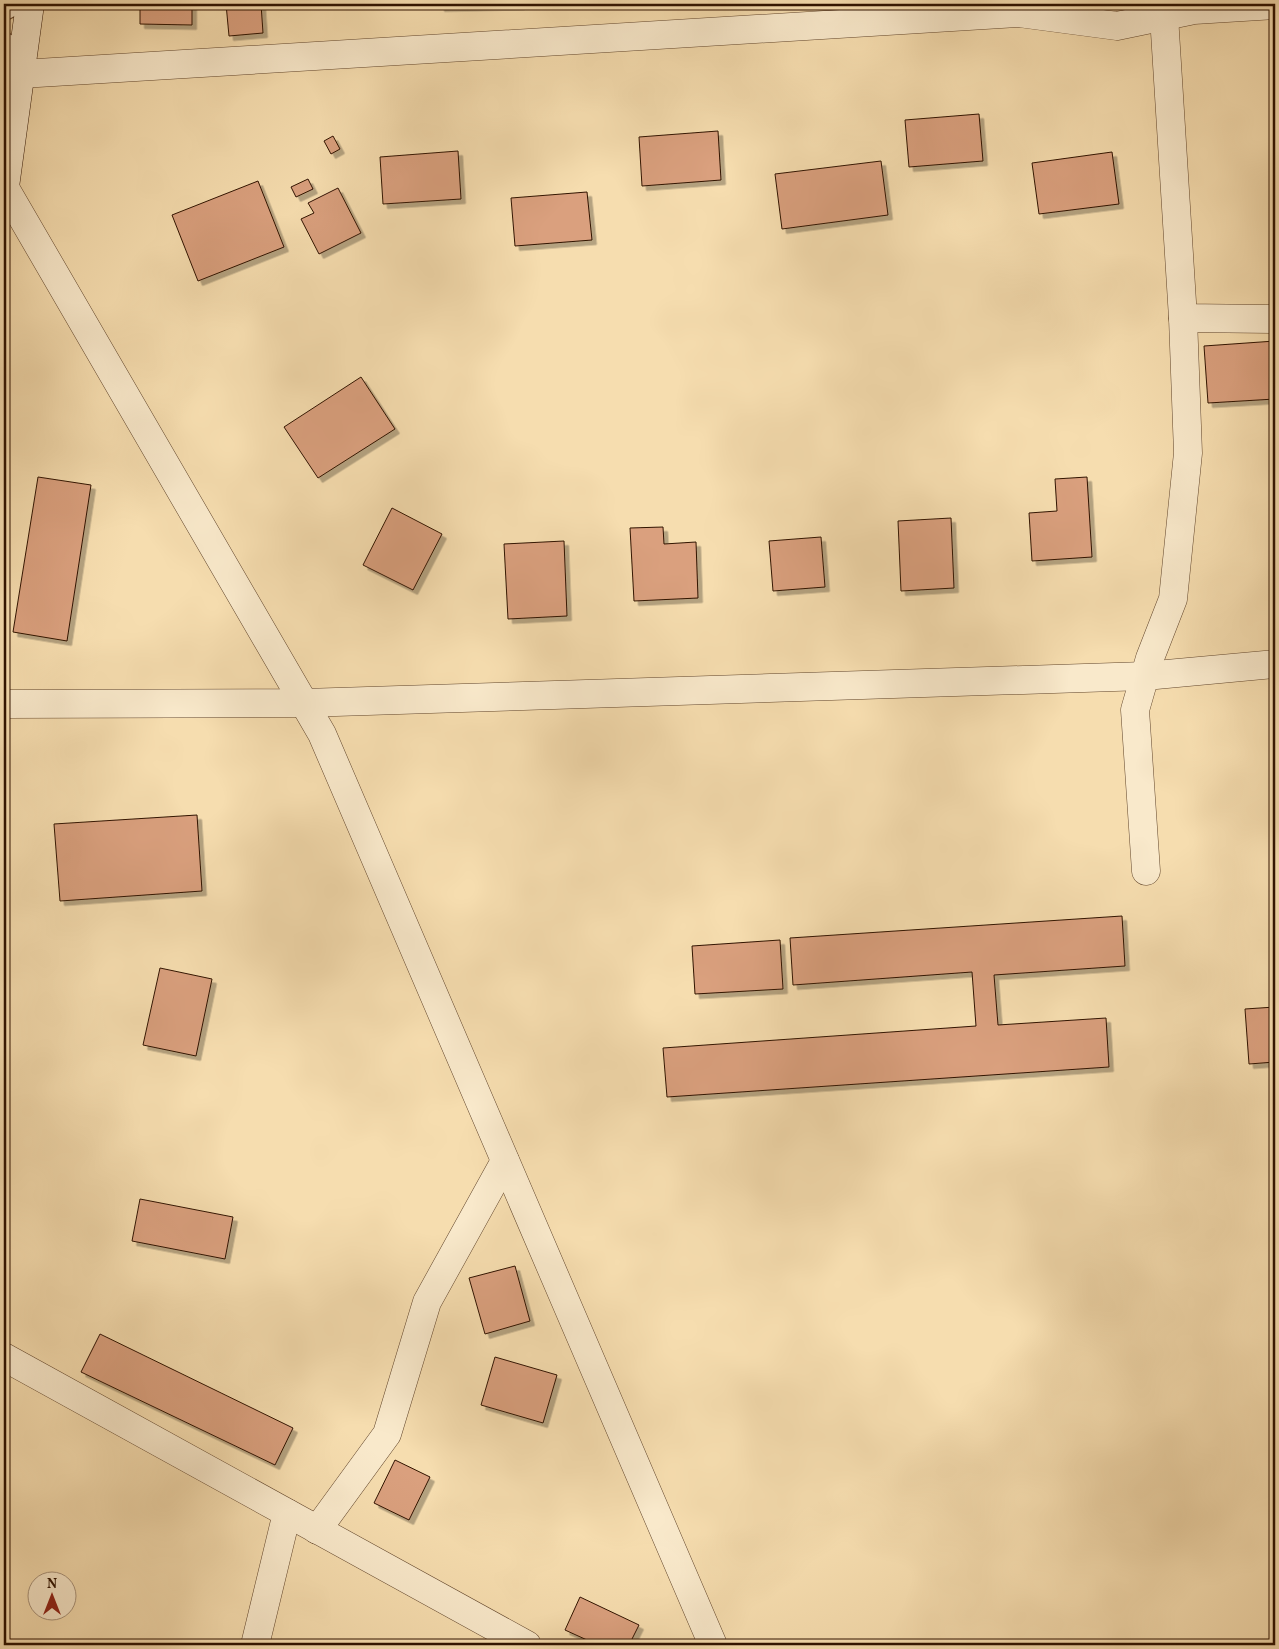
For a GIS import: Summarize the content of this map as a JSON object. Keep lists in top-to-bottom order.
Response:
{
  "north": "top"
}
